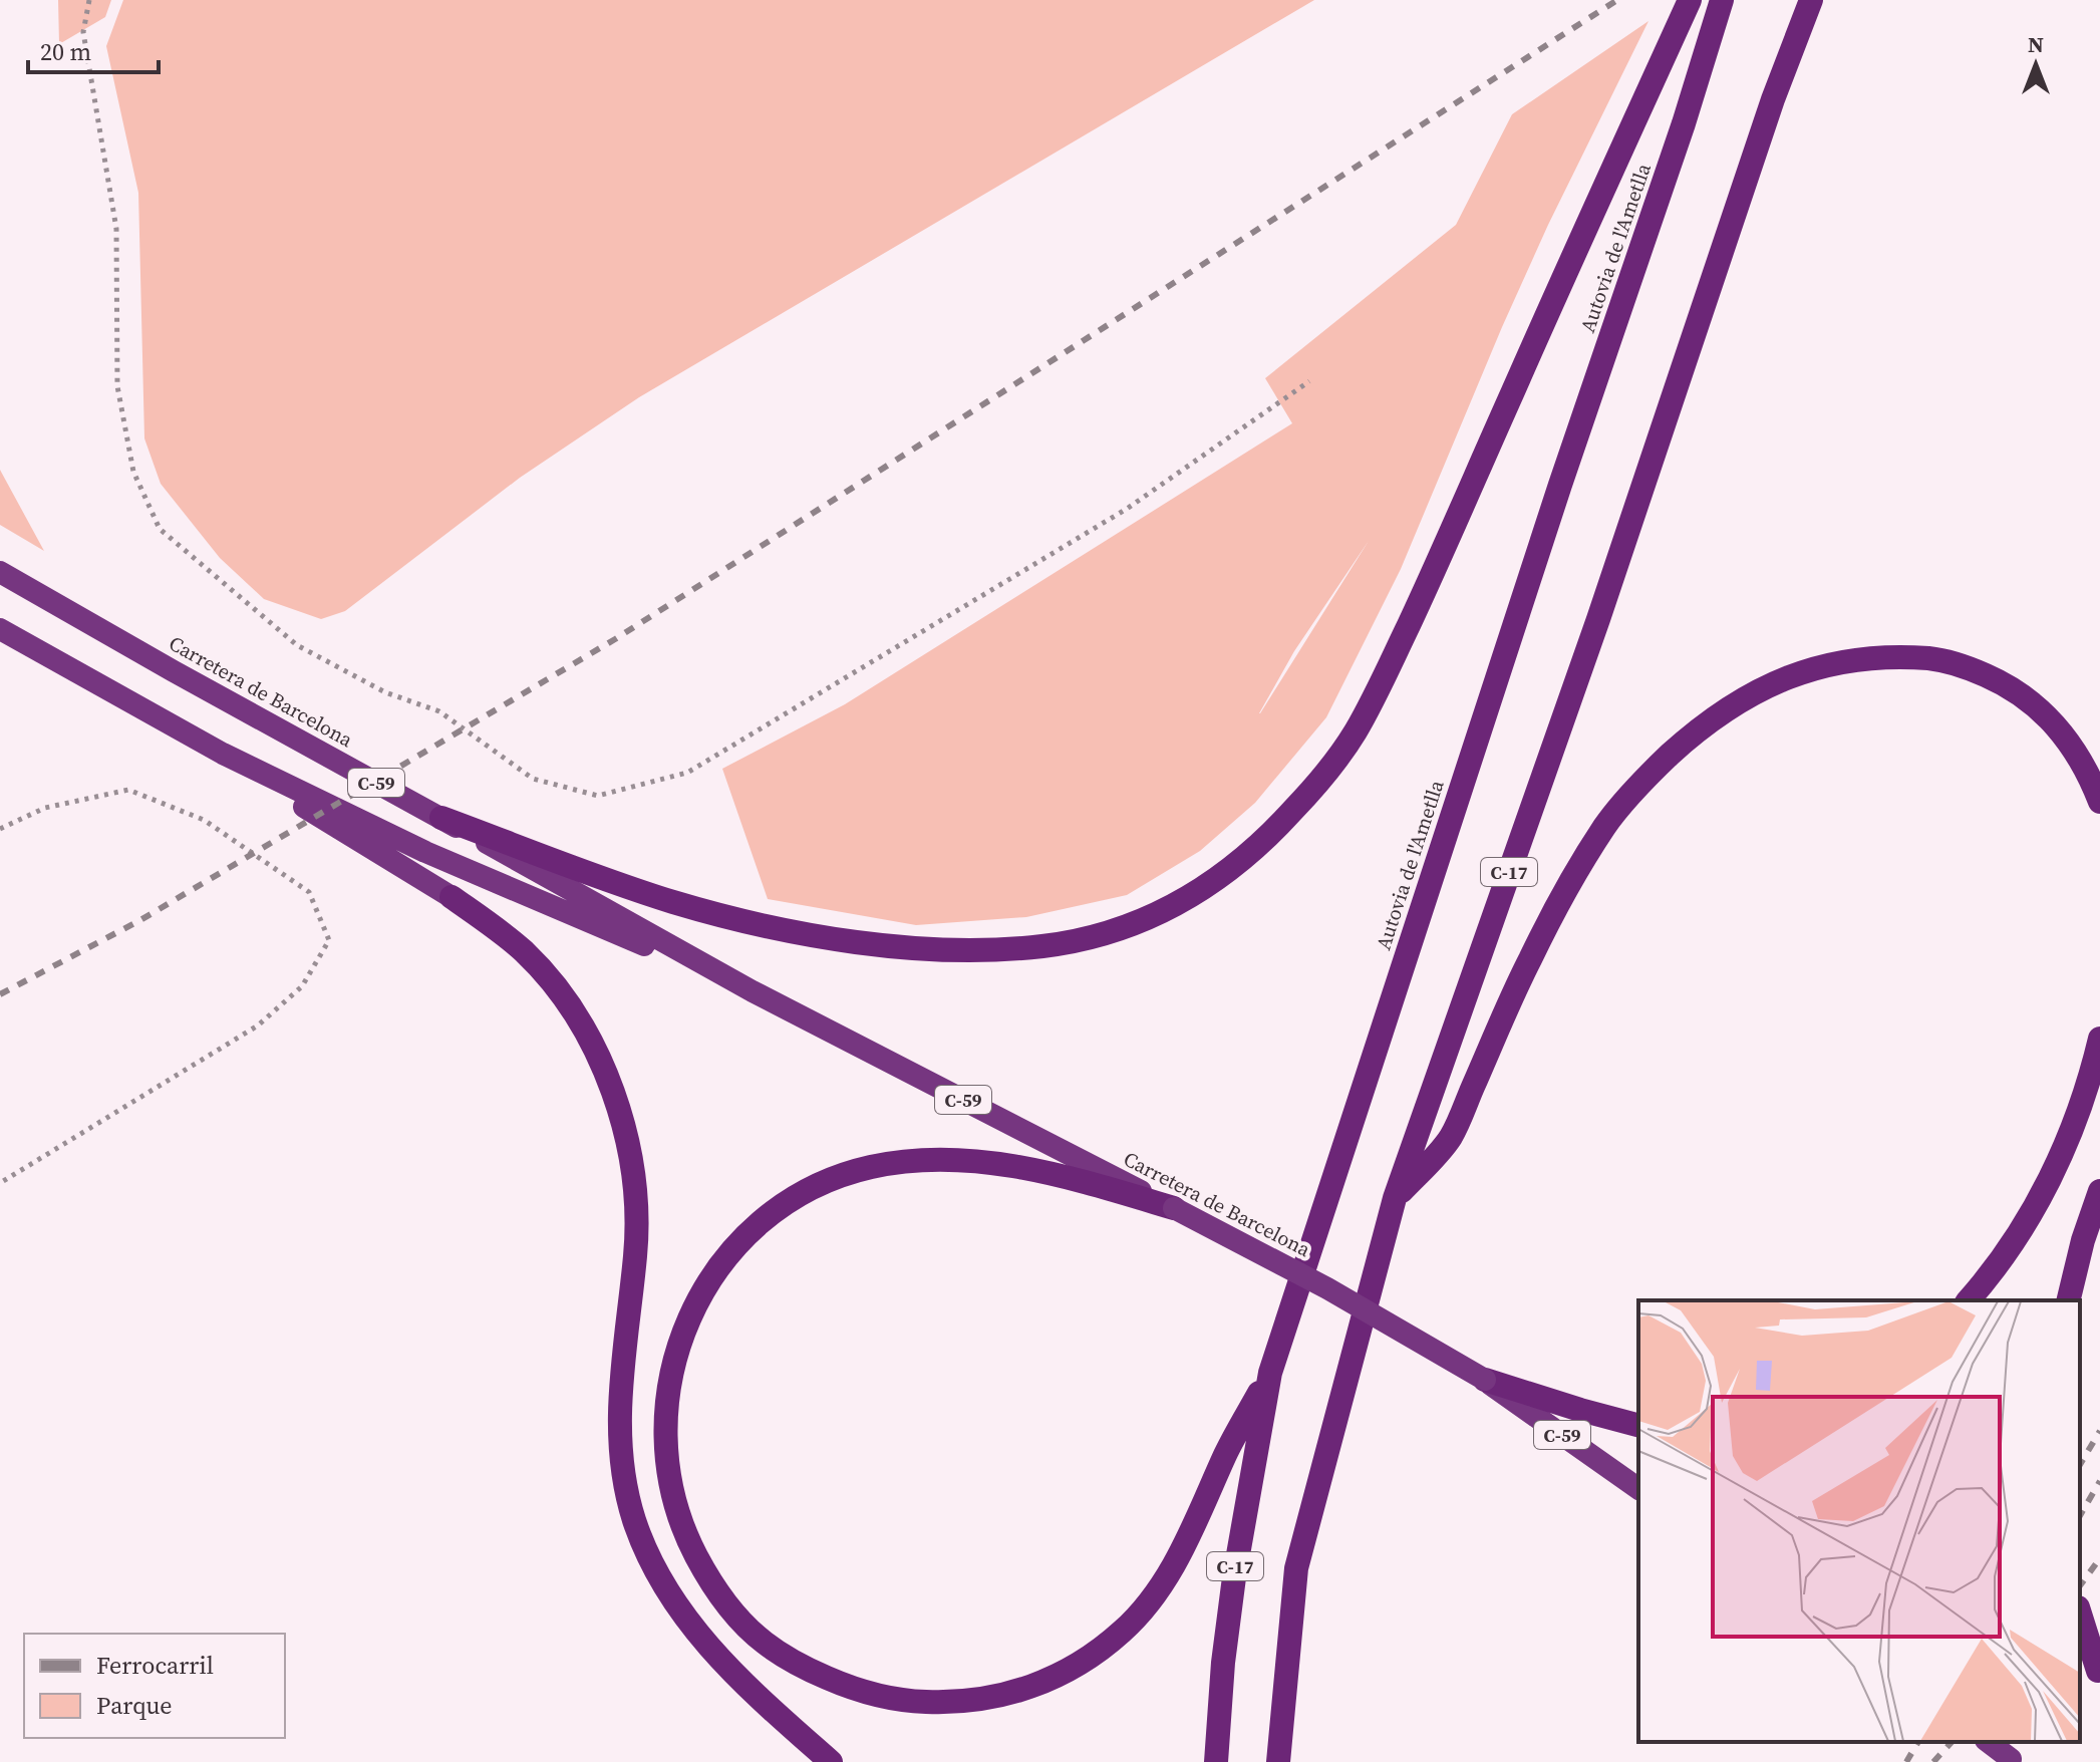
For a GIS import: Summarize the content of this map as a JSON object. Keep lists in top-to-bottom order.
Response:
{
  "streets": {
    "highway": [
      "Autovia de l'Ametlla",
      "Carretera de Barcelona",
      "C-59",
      "C-17"
    ]
  },
  "legend": ["Ferrocarril", "Parque"],
  "scale_bar": "20 m",
  "north": "top"
}
